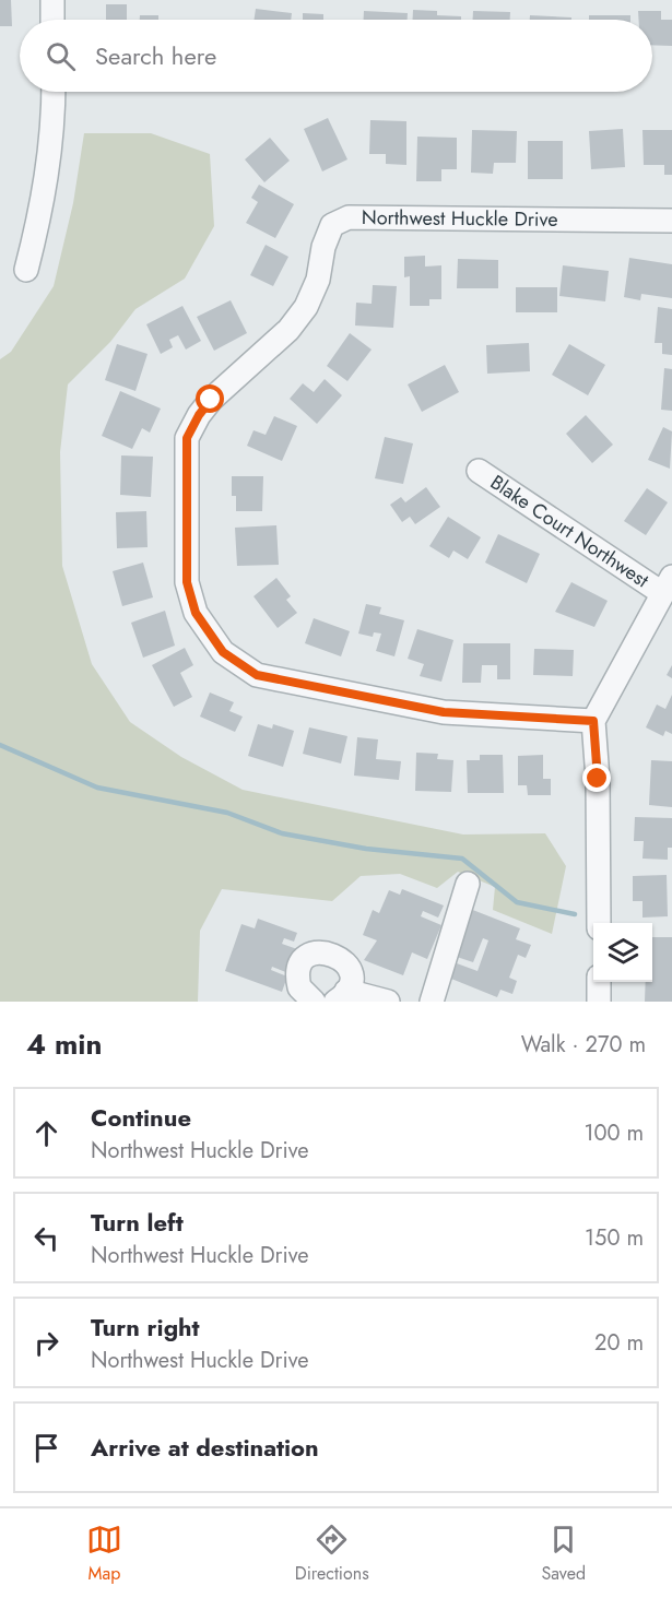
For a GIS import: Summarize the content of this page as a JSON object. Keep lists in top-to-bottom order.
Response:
{
  "streets": {
    "street": ["Northwest Huckle Drive", "Blake Court Northwest"]
  },
  "page": {
    "search": "Search here",
    "heading": ["4 min", "Walk · 270 m"],
    "list": [
      ["Continue", "Northwest Huckle Drive", "100 m"],
      ["Turn left", "Northwest Huckle Drive", "150 m"],
      ["Turn right", "Northwest Huckle Drive", "20 m"],
      "Arrive at destination"
    ],
    "nav": ["Map", "Directions", "Saved"]
  }
}
